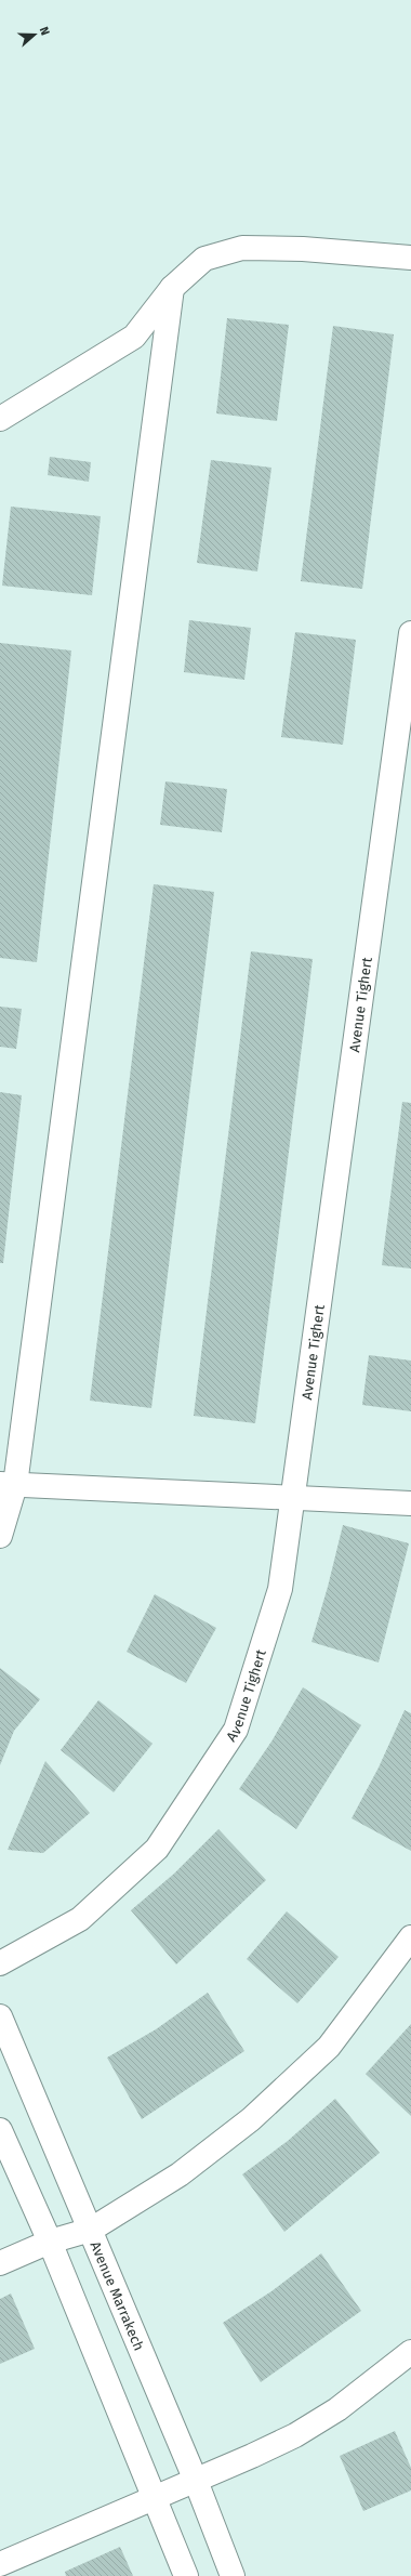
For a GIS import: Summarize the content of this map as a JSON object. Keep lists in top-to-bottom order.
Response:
{
  "streets": {
    "street": ["Avenue Tighert", "Avenue Marrakech"]
  },
  "north": "right"
}
